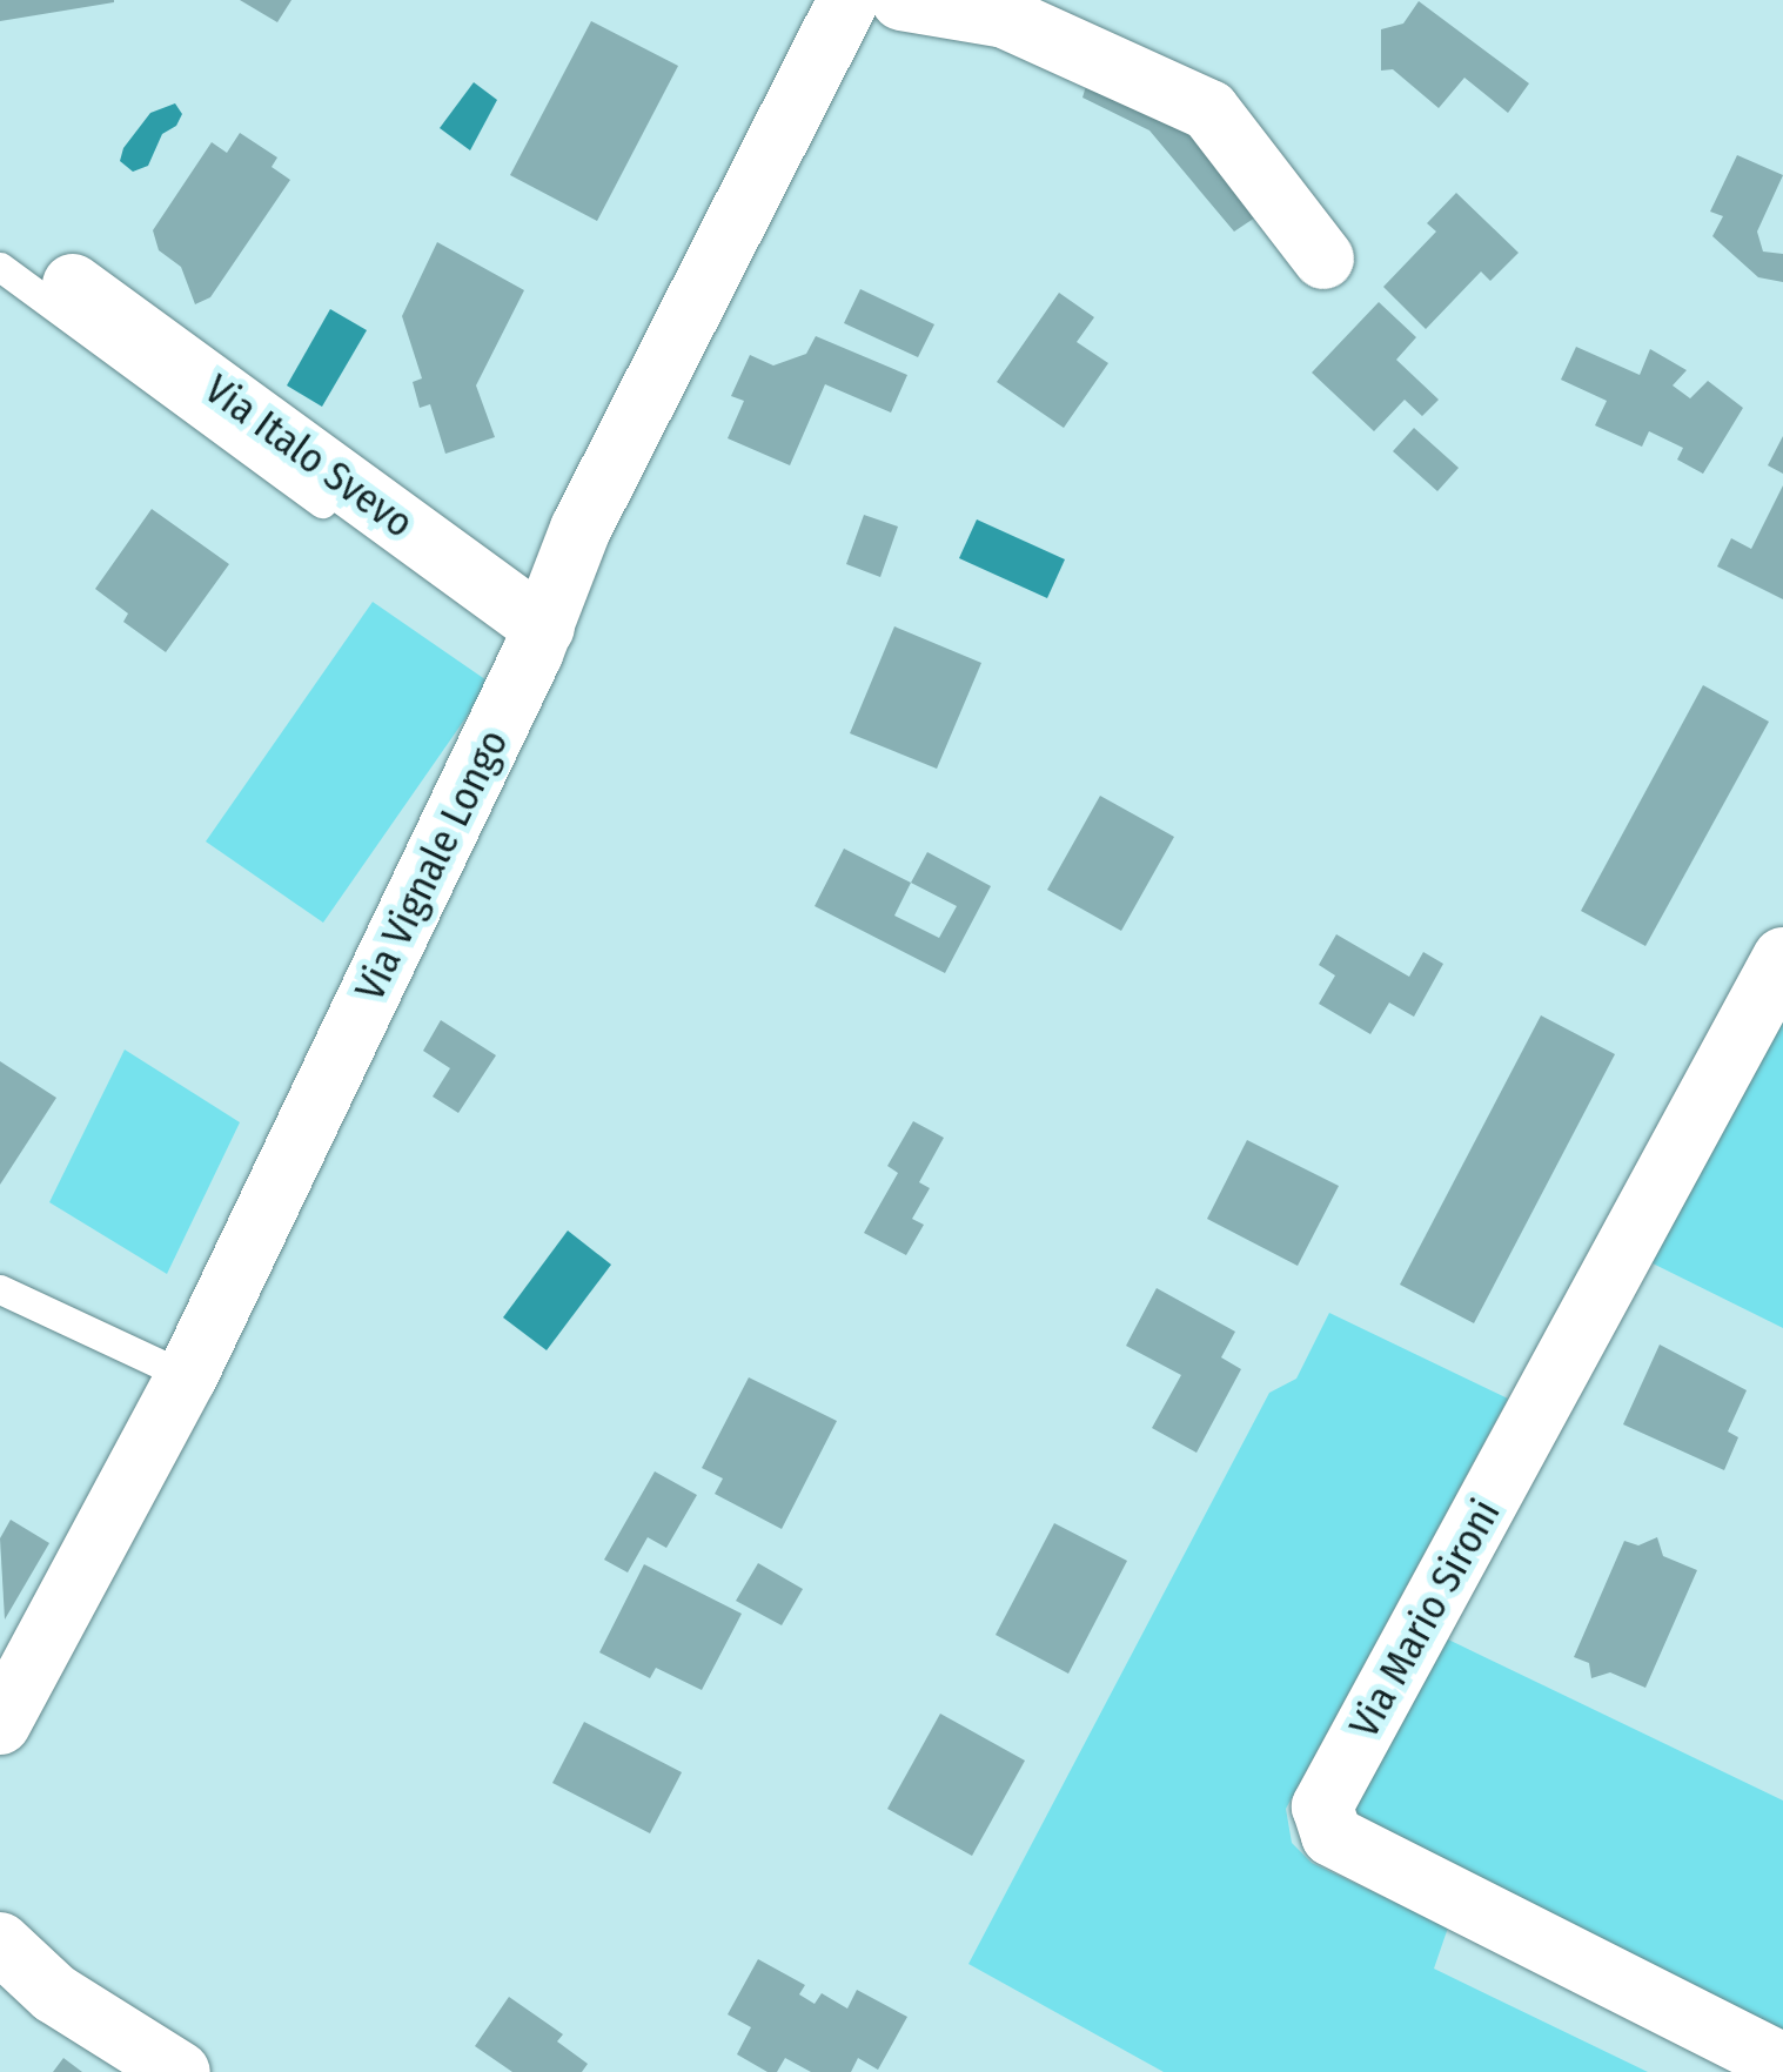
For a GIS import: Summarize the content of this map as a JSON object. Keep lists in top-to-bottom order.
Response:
{
  "streets": {
    "street": ["Via Italo Svevo", "Via Vignale Longo", "Via Mario Sironi"]
  },
  "crossings": [
    ["Via Italo Svevo", "Via Vignale Longo"]
  ]
}
